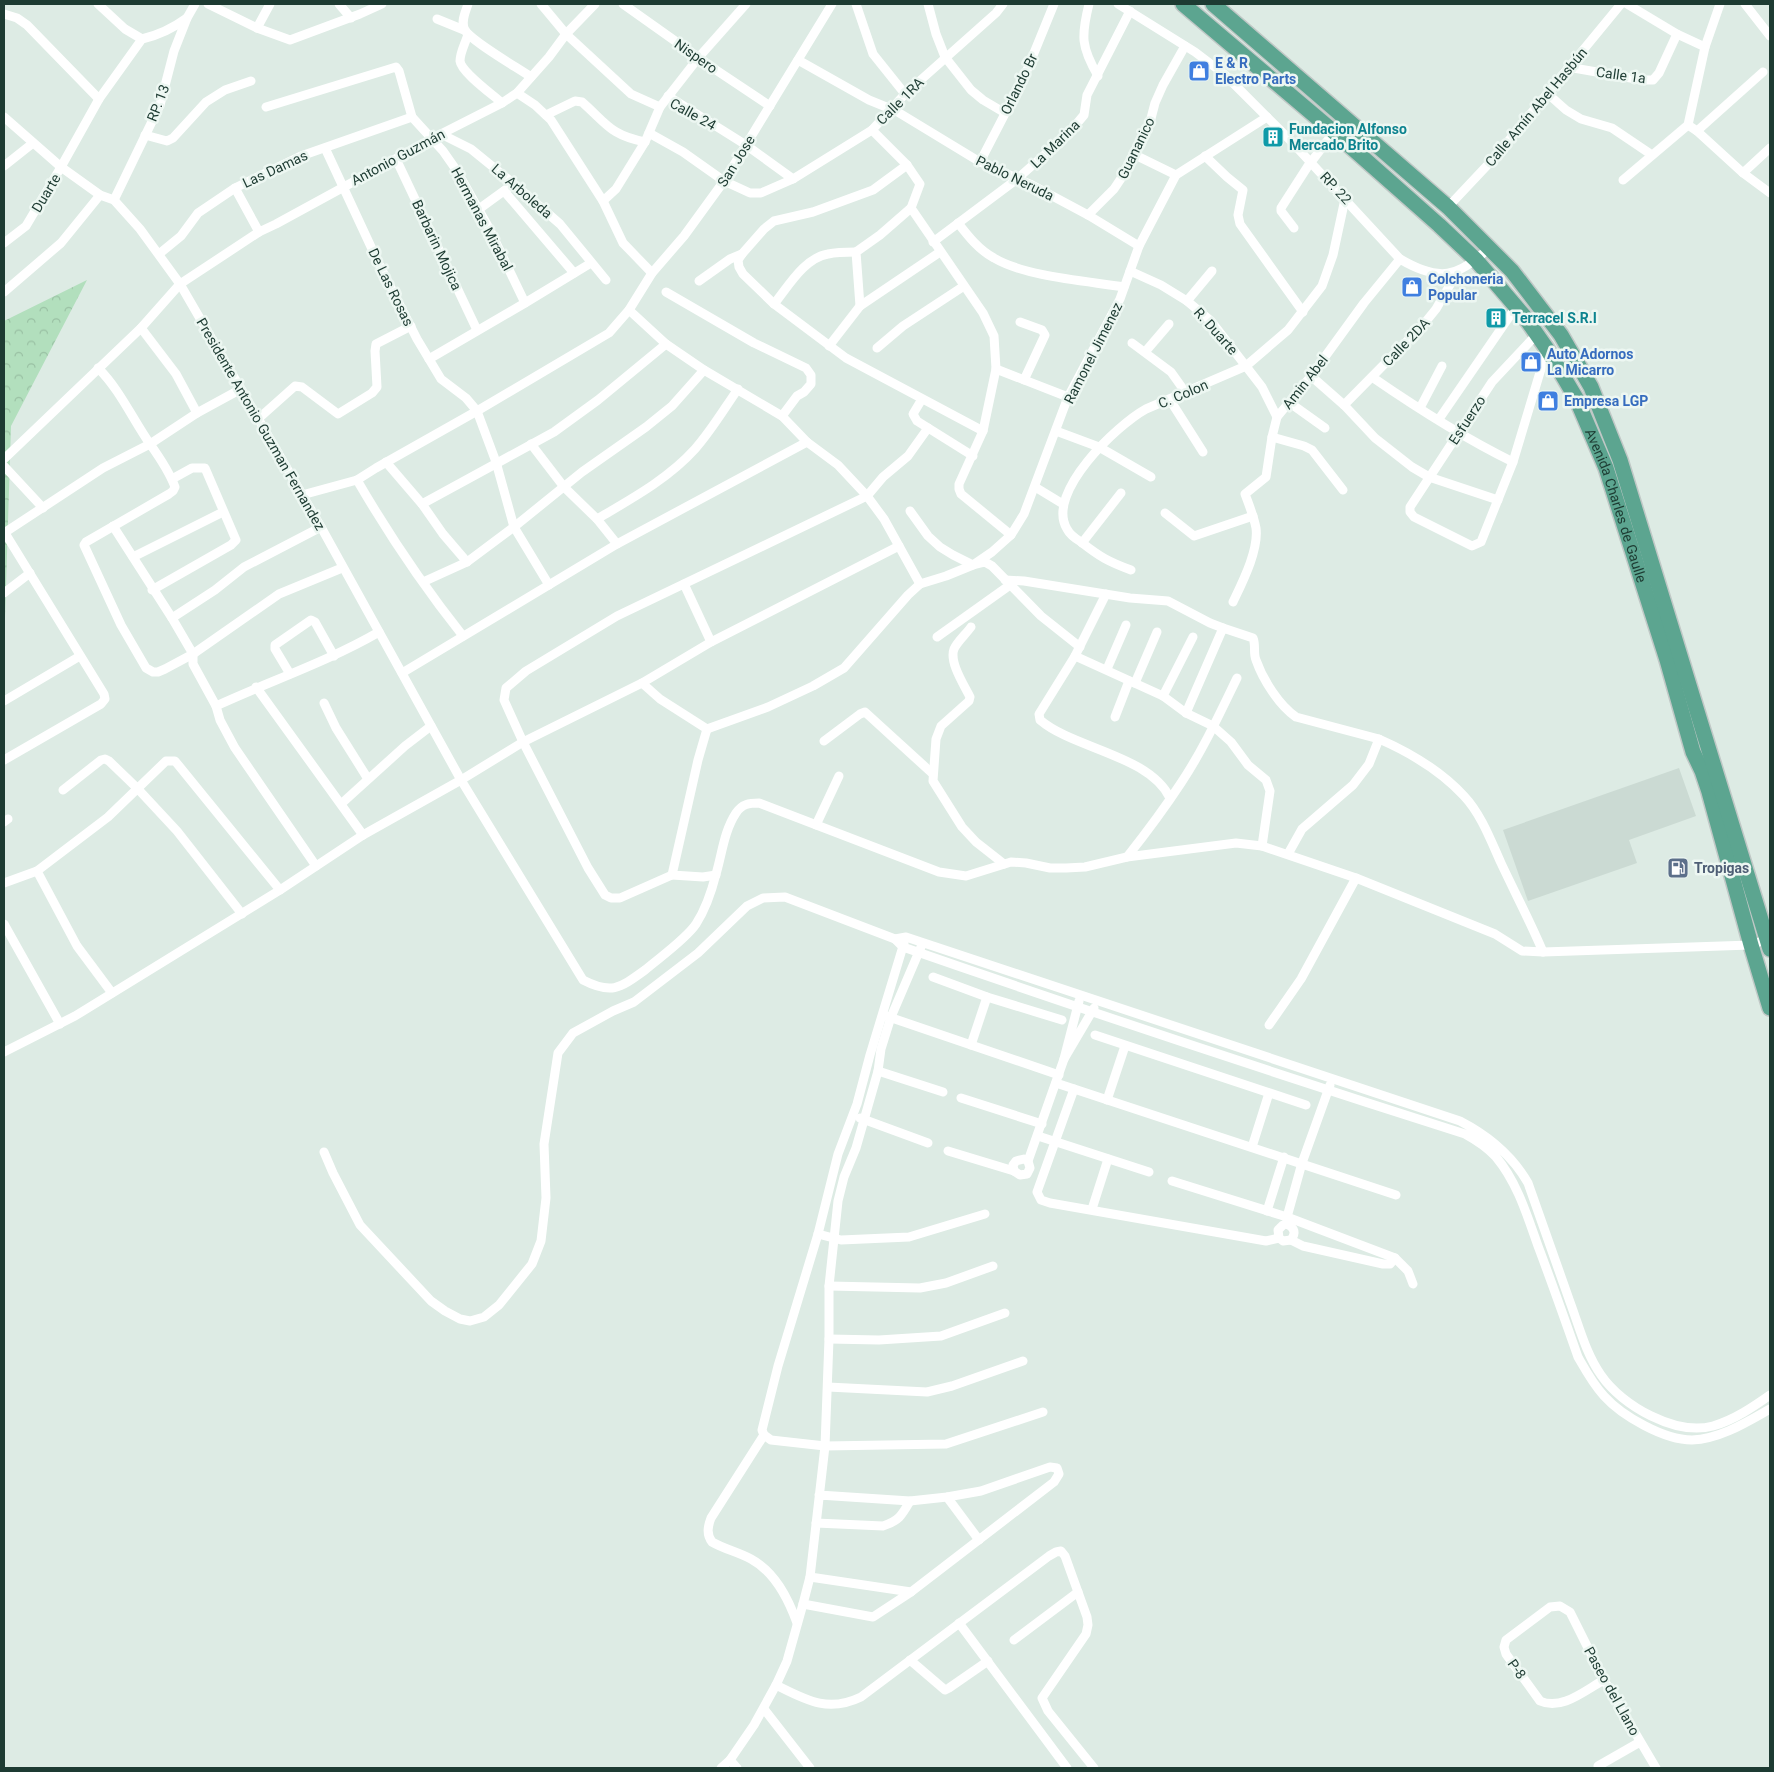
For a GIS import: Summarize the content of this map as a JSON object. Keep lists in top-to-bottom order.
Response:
{
  "streets": {
    "main road": ["Avenida Charles de Gaulle"],
    "street": [
      "Nispero",
      "Calle 1a",
      "Orlando Br",
      "Calle 1RA",
      "RP. 13",
      "Calle Amín Abel Hasbún",
      "Calle 24",
      "La Marina",
      "Guananico",
      "Antonio Guzmán",
      "San Jose",
      "Las Damas",
      "Pablo Neruda",
      "RP. 22",
      "La Arboleda",
      "Duarte",
      "Hermanas Mirabal",
      "Barbarin Mojica",
      "De Las Rosas",
      "R. Duarte",
      "Calle 2DA",
      "Ramonel Jimenez",
      "Amin Abel",
      "C. Colon",
      "Esfuerzo",
      "Presidente Antonio Guzman Fernandez",
      "P-8",
      "Paseo del Llano"
    ]
  },
  "crossings": [
    ["Nispero", "San Jose"],
    ["Calle 1a", "Calle Amín Abel Hasbún"],
    ["Orlando Br", "Pablo Neruda"],
    ["Calle 1RA", "Calle 24"],
    ["Calle 1RA", "San Jose"],
    ["Calle 1RA", "Pablo Neruda"],
    ["RP. 13", "Presidente Antonio Guzman Fernandez"],
    ["Calle Amín Abel Hasbún", "Avenida Charles de Gaulle"],
    ["Calle 24", "Antonio Guzmán"],
    ["Calle 24", "San Jose"],
    ["La Marina", "Pablo Neruda"],
    ["La Marina", "RP. 22"],
    ["Guananico", "Pablo Neruda"],
    ["Guananico", "RP. 22"],
    ["Antonio Guzmán", "La Arboleda"],
    ["Antonio Guzmán", "Hermanas Mirabal"],
    ["Antonio Guzmán", "Barbarin Mojica"],
    ["Antonio Guzmán", "De Las Rosas"],
    ["Antonio Guzmán", "Presidente Antonio Guzman Fernandez"],
    ["San Jose", "Pablo Neruda"],
    ["San Jose", "De Las Rosas"],
    ["San Jose", "Presidente Antonio Guzman Fernandez"],
    ["Las Damas", "Hermanas Mirabal"],
    ["Las Damas", "De Las Rosas"],
    ["Las Damas", "Presidente Antonio Guzman Fernandez"],
    ["Pablo Neruda", "Ramonel Jimenez"],
    ["RP. 22", "Calle 2DA"],
    ["RP. 22", "Ramonel Jimenez"],
    ["RP. 22", "Amin Abel"],
    ["RP. 22", "C. Colon"],
    ["RP. 22", "Avenida Charles de Gaulle"],
    ["Duarte", "Presidente Antonio Guzman Fernandez"],
    ["R. Duarte", "Ramonel Jimenez"],
    ["R. Duarte", "Amin Abel"],
    ["R. Duarte", "C. Colon"],
    ["Esfuerzo", "Avenida Charles de Gaulle"],
    ["P-8", "Paseo del Llano"]
  ],
  "places": {
    "shop": [
      "E & R Electro Parts",
      "Colchoneria Popular",
      "Auto Adornos La Micarro",
      "Empresa LGP"
    ],
    "building": ["Fundacion Alfonso Mercado Brito", "Terracel S.R.I"],
    "fuel station": ["Tropigas"]
  }
}
